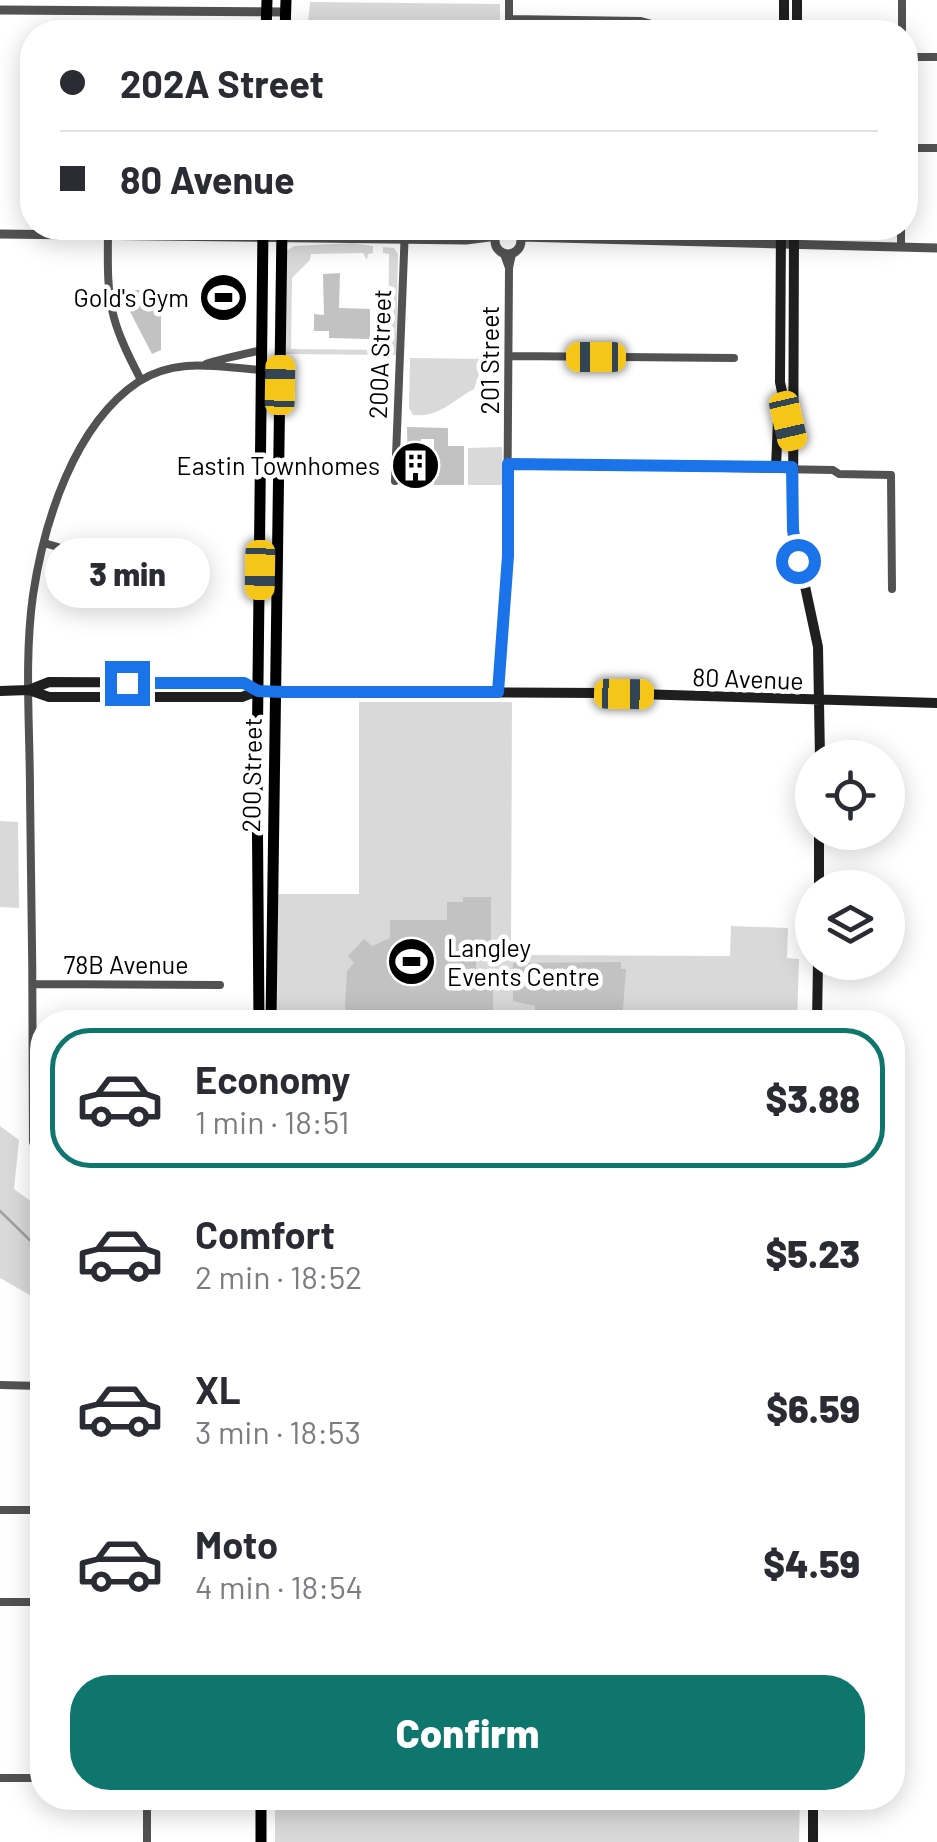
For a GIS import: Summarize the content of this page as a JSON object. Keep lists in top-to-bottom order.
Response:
{
  "streets": {
    "main road": ["80 Avenue", "200 Street"],
    "street": ["200A Street", "201 Street", "78B Avenue"]
  },
  "crossings": [
    ["201 Street", "80 Avenue"],
    ["80 Avenue", "200 Street"]
  ],
  "places": {
    "sports": ["Gold's Gym", "Langley Events Centre"],
    "building": ["Eastin Townhomes"]
  },
  "page": {
    "banner": ["202A Street", "80 Avenue"],
    "bubble": "3 min",
    "list": [
      {
        "name": "Economy",
        "note": "1 min · 18:51",
        "value": "$3.88"
      },
      {
        "name": "Comfort",
        "note": "2 min · 18:52",
        "value": "$5.23"
      },
      {
        "name": "XL",
        "note": "3 min · 18:53",
        "value": "$6.59"
      },
      {
        "name": "Moto",
        "note": "4 min · 18:54",
        "value": "$4.59"
      }
    ],
    "buttons": "Confirm"
  }
}
